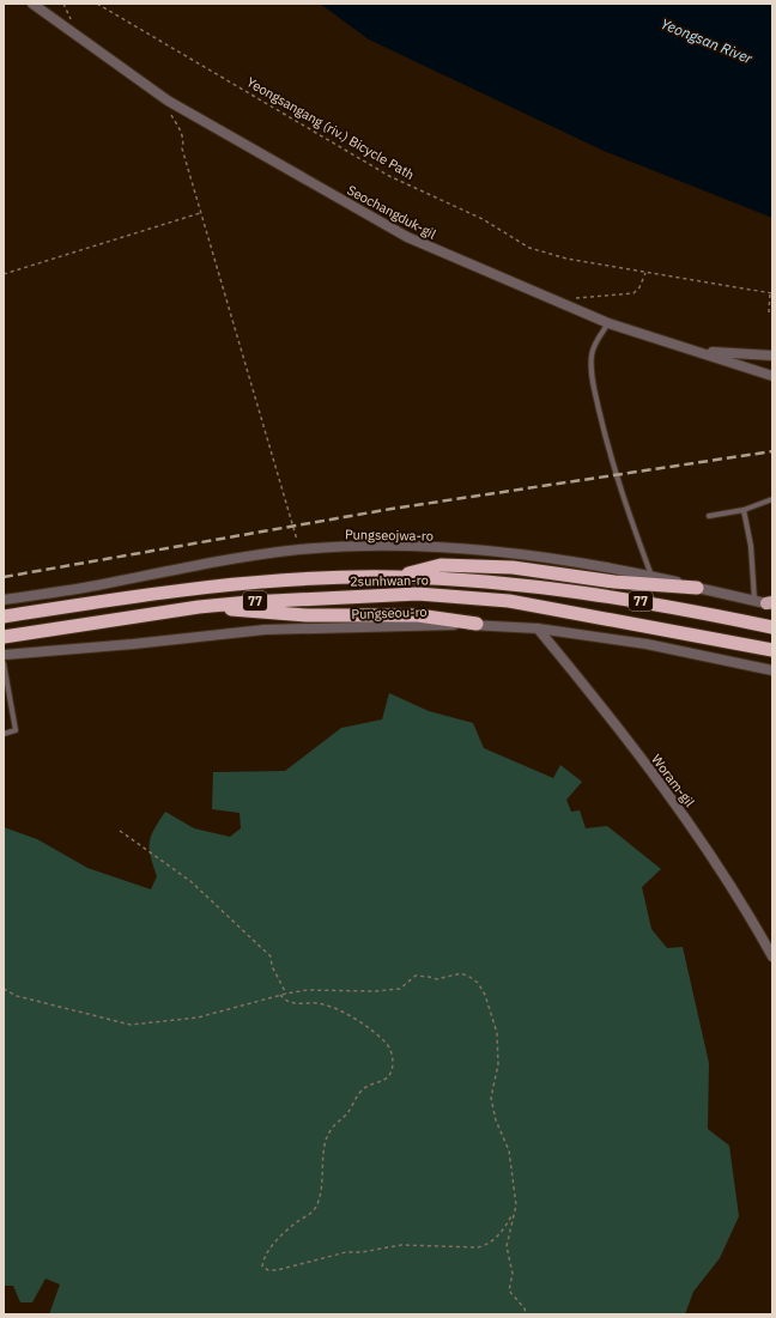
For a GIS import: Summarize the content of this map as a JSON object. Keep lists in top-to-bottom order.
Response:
{
  "streets": {
    "highway": ["2sunhwan-ro", "77"],
    "street": [
      "Seochangduk-gil",
      "Pungseojwa-ro",
      "Pungseou-ro",
      "Woram-gil"
    ],
    "path": ["Yeongsangang (riv.) Bicycle Path"]
  },
  "crossings": [
    ["Pungseou-ro", "Woram-gil"]
  ],
  "water": ["Yeongsan River"]
}
